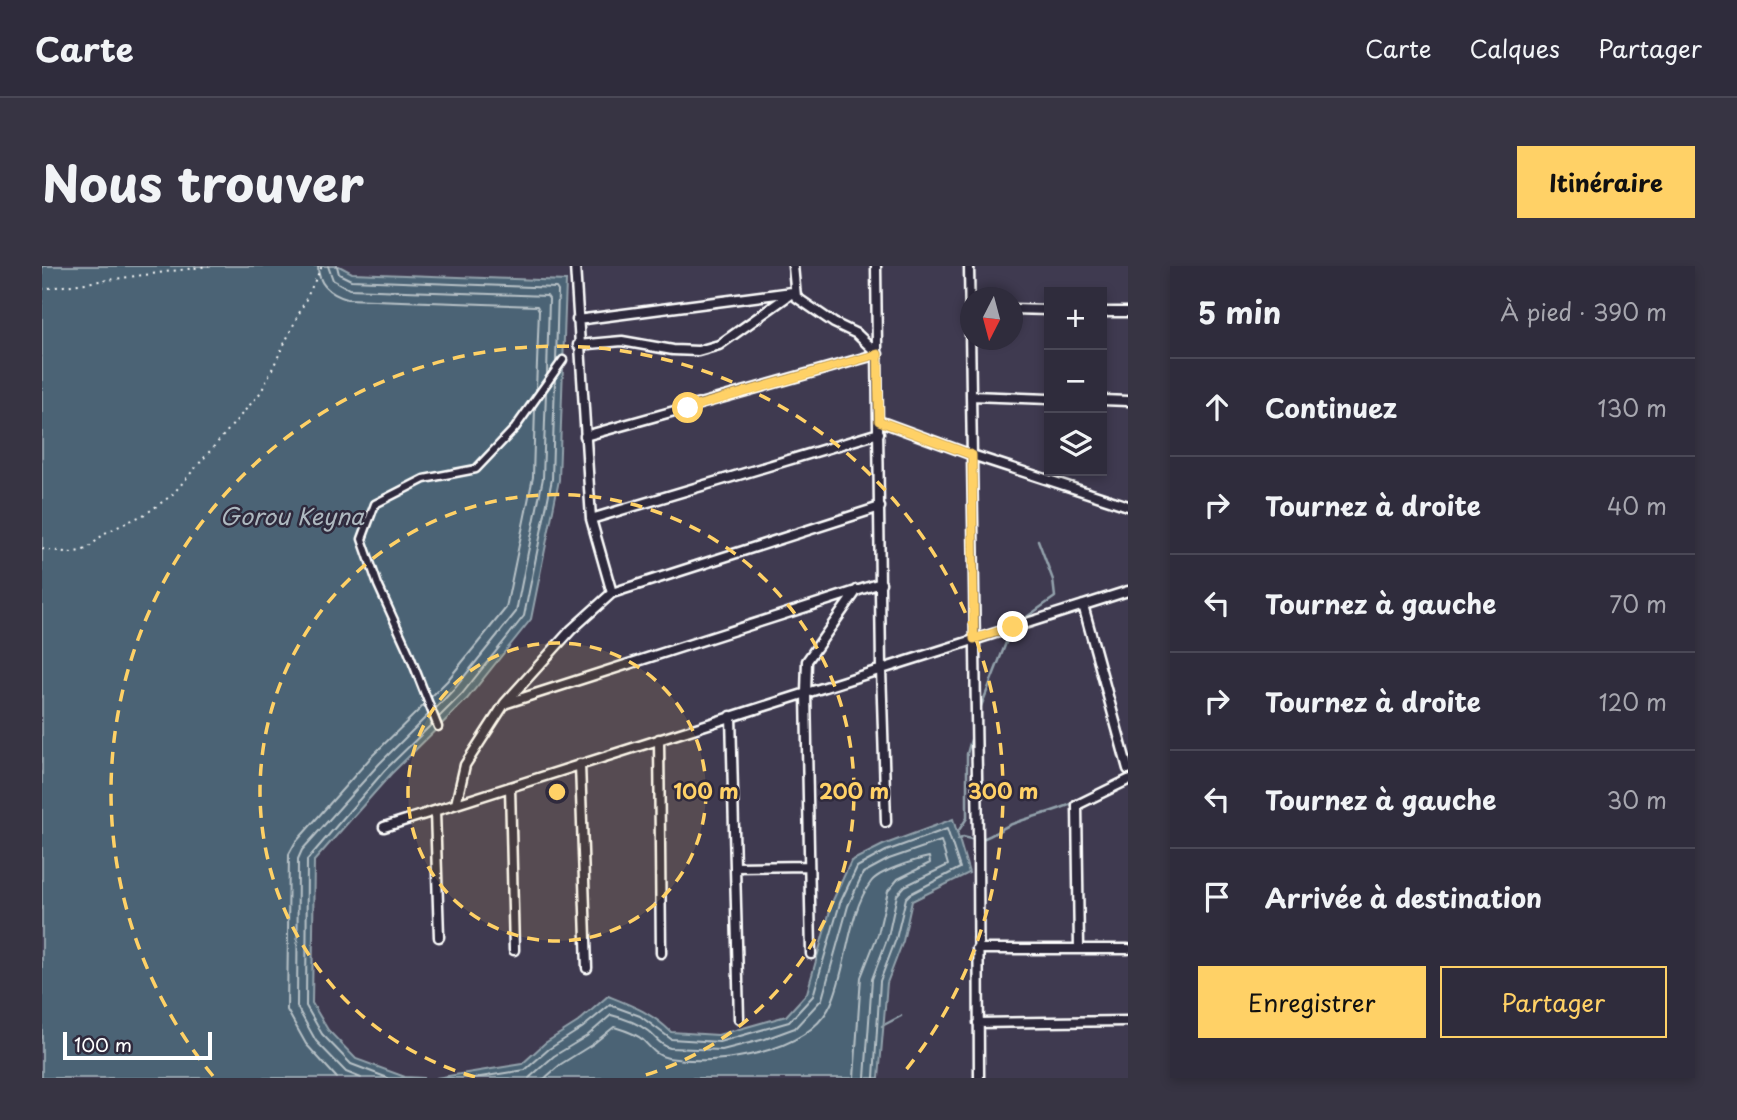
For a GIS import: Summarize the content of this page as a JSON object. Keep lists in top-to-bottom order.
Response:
{
  "water": ["Gorou Keyna"],
  "scale_bar": "100 m",
  "north": "bottom",
  "page": {
    "header": "Carte",
    "nav": ["Carte", "Calques", "Partager"],
    "title": "Nous trouver",
    "buttons": [
      "Itinéraire",
      ["Enregistrer", "Partager"]
    ],
    "heading": ["5 min", "À pied · 390 m"],
    "map_buttons": ["+", "−"],
    "list": [
      ["Continuez", "130 m"],
      ["Tournez à droite", "40 m"],
      ["Tournez à gauche", "70 m"],
      ["Tournez à droite", "120 m"],
      ["Tournez à gauche", "30 m"],
      "Arrivée à destination"
    ],
    "scale": "100 m"
  },
  "rings": ["100 m", "200 m", "300 m"]
}
